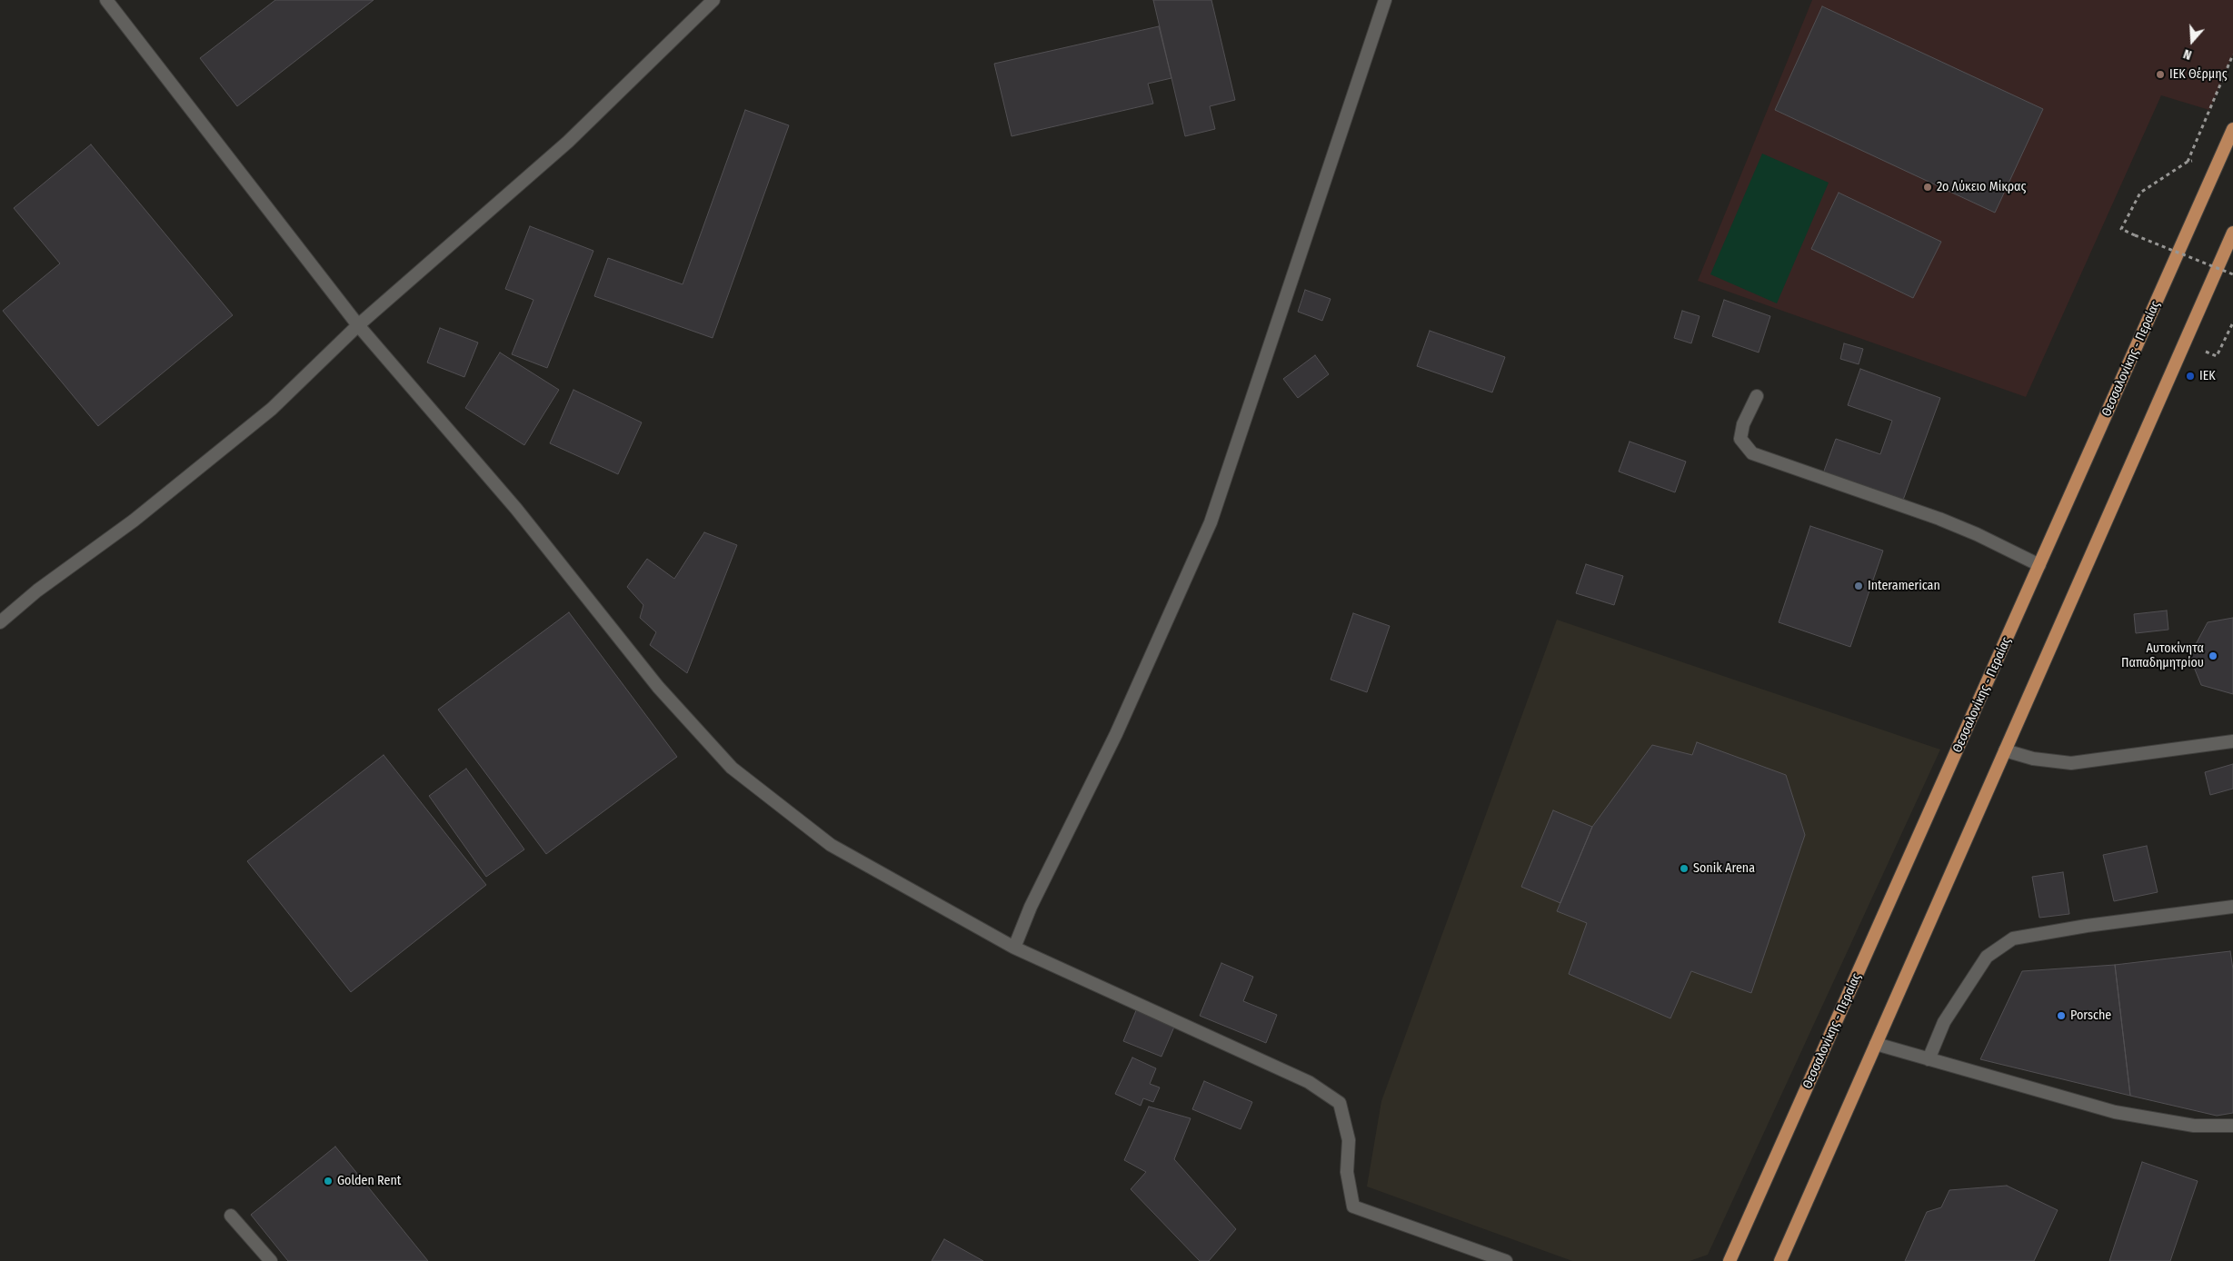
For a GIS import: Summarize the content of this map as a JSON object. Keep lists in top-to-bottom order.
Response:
{
  "streets": {
    "main road": ["Θεσσαλονίκης - Περαίας"]
  },
  "places": [
    "ΙΕΚ Θέρμης",
    "2ο Λύκειο Μίκρας",
    "ΙΕΚ",
    "Interamerican",
    "Αυτοκίνητα Παπαδημητρίου",
    "Sonik Arena",
    "Porsche",
    "Golden Rent"
  ],
  "north": "bottom"
}
